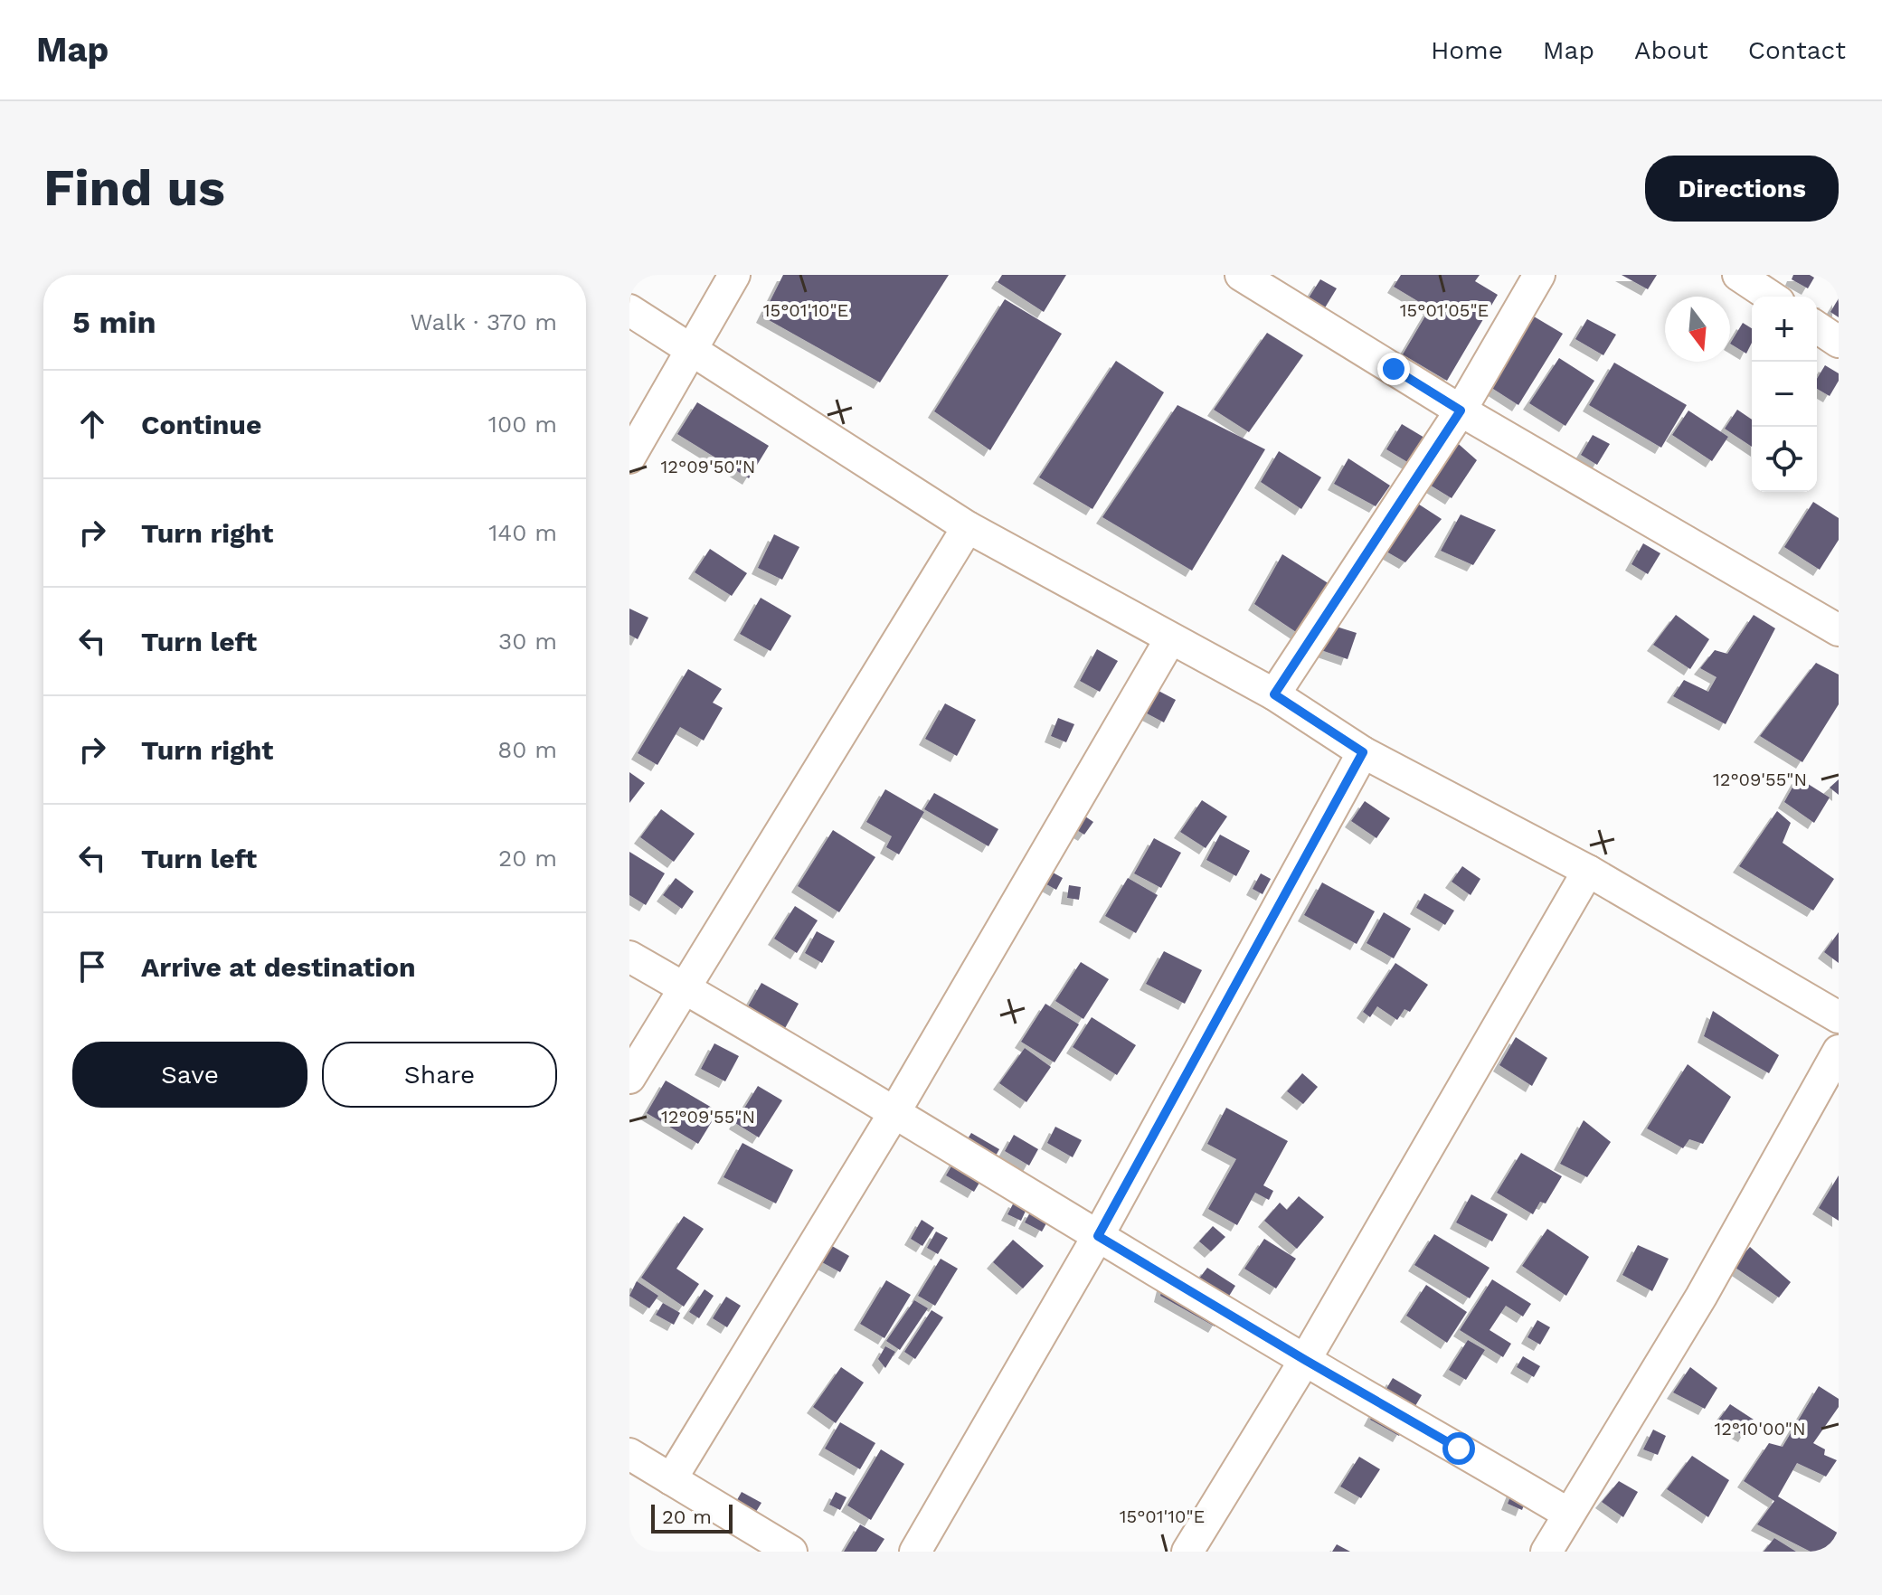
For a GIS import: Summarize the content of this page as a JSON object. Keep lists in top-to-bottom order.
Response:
{
  "scale_bar": "20 m",
  "north": "bottom",
  "page": {
    "header": "Map",
    "nav": [
      "Home",
      "Map",
      "About",
      "Contact"
    ],
    "buttons": [
      "Directions",
      ["Save", "Share"]
    ],
    "title": "Find us",
    "heading": ["5 min", "Walk · 370 m"],
    "map_buttons": ["+", "−"],
    "list": [
      ["Continue", "100 m"],
      ["Turn right", "140 m"],
      ["Turn left", "30 m"],
      ["Turn right", "80 m"],
      ["Turn left", "20 m"],
      "Arrive at destination"
    ],
    "scale": "20 m"
  },
  "coordinates": [
    "15°01'10\"E",
    "15°01'05\"E",
    "12°09'50\"N",
    "12°09'55\"N",
    "12°10'00\"N"
  ]
}
